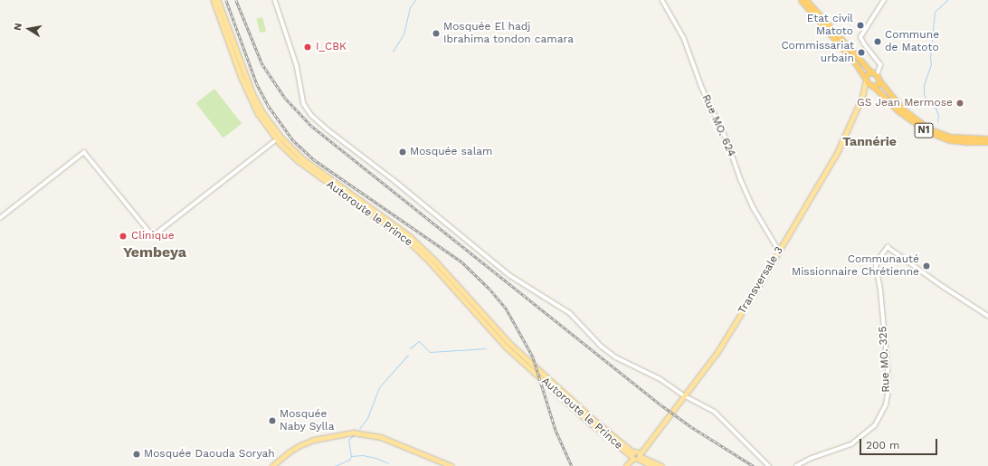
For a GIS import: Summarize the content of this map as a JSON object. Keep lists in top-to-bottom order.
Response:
{
  "streets": {
    "highway": ["N1"],
    "main road": ["Autoroute le Prince", "Transversale 3"],
    "street": ["Rue MO. 624", "Rue MO. 325"]
  },
  "crossings": [
    ["Rue MO. 624", "Transversale 3"],
    ["N1", "Transversale 3"]
  ],
  "districts": ["Tannérie", "Yembeya"],
  "places": [
    "Etat civil Matoto",
    "Mosquée El hadj Ibrahima tondon camara",
    "Commune de Matoto",
    "I_CBK",
    "Commissariat urbain",
    "GS Jean Mermose",
    "Mosquée salam",
    "Clinique",
    "Communauté Missionnaire Chrétienne",
    "Mosquée Naby Sylla",
    "Mosquée Daouda Soryah"
  ],
  "scale_bar": "200 m",
  "north": "left"
}
